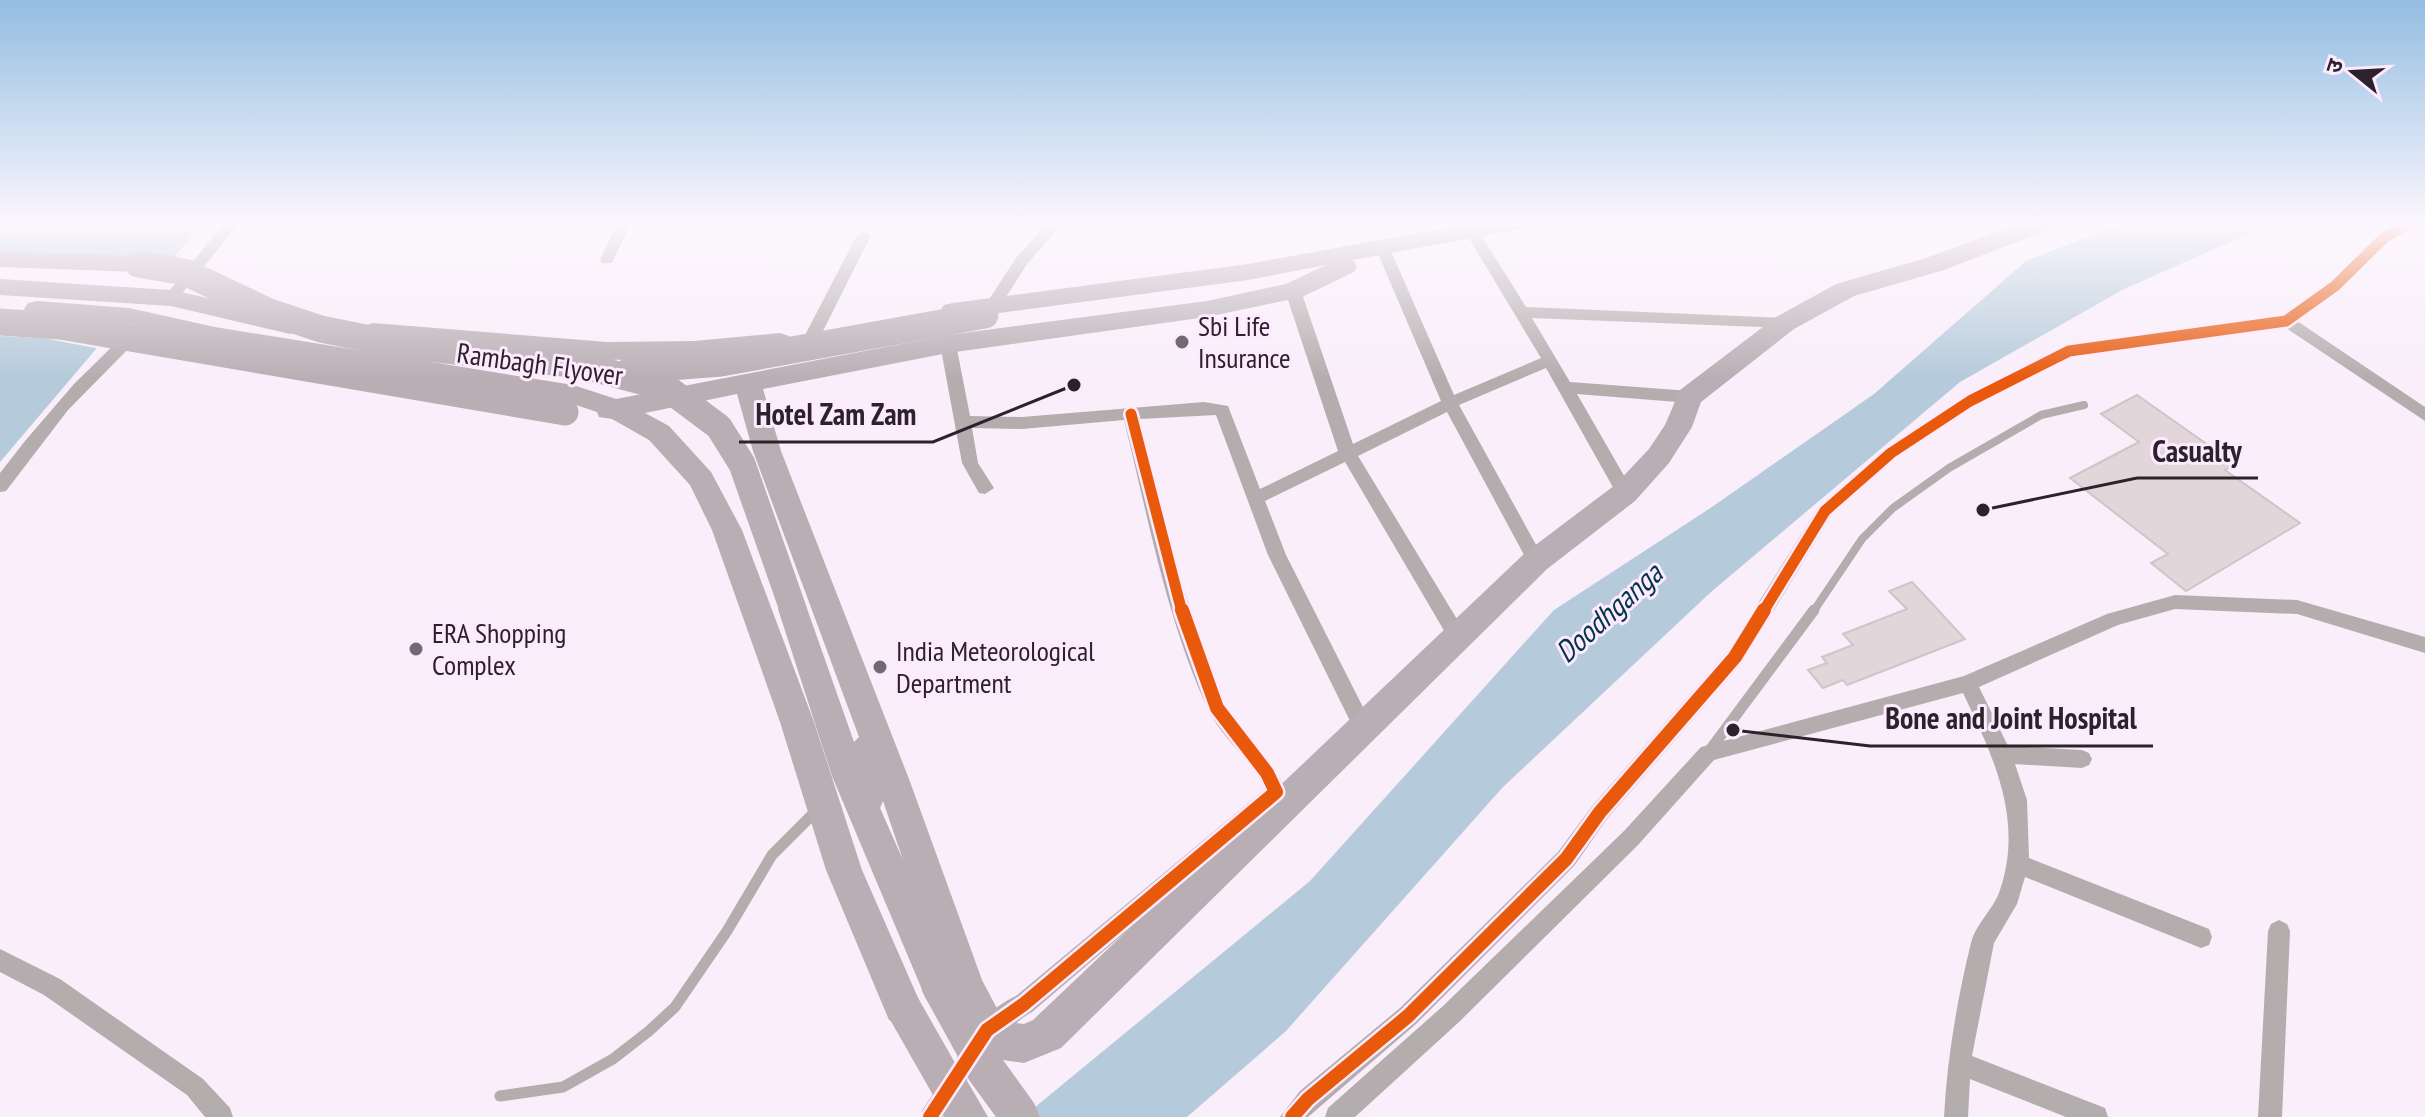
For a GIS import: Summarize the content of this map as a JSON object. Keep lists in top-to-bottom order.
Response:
{
  "streets": {
    "main road": ["Rambagh Flyover"]
  },
  "water": ["Doodhganga"],
  "places": [
    "Sbi Life Insurance",
    "Hotel Zam Zam",
    "Casualty",
    "ERA Shopping Complex",
    "India Meteorological Department",
    "Bone and Joint Hospital"
  ],
  "north": "left"
}
